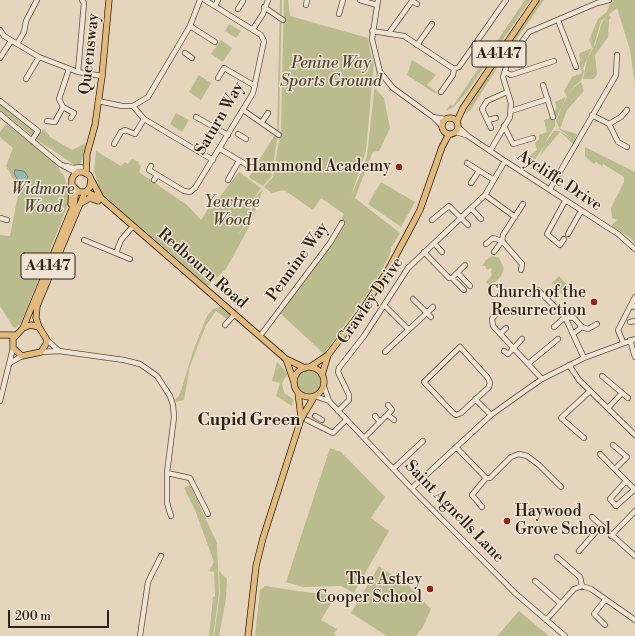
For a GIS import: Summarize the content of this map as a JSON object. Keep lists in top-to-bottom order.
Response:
{
  "streets": {
    "main road": ["Queensway", "A4147", "Redbourn Road"],
    "street": [
      "Saturn Way",
      "Aycliffe Drive",
      "Pennine Way",
      "Crawley Drive",
      "Saint Agnells Lane"
    ]
  },
  "crossings": [
    ["Queensway", "A4147"],
    ["Queensway", "Redbourn Road"],
    ["A4147", "Aycliffe Drive"],
    ["A4147", "Redbourn Road"],
    ["A4147", "Saint Agnells Lane"],
    ["Aycliffe Drive", "Crawley Drive"],
    ["Pennine Way", "Redbourn Road"],
    ["Redbourn Road", "Saint Agnells Lane"],
    ["Crawley Drive", "Saint Agnells Lane"]
  ],
  "districts": ["Cupid Green"],
  "parks": ["Penine Way Sports Ground", "Widmore Wood", "Yewtree Wood"],
  "places": [
    "Hammond Academy",
    "Church of the Resurrection",
    "Haywood Grove School",
    "The Astley Cooper School"
  ],
  "scale_bar": "200 m"
}
